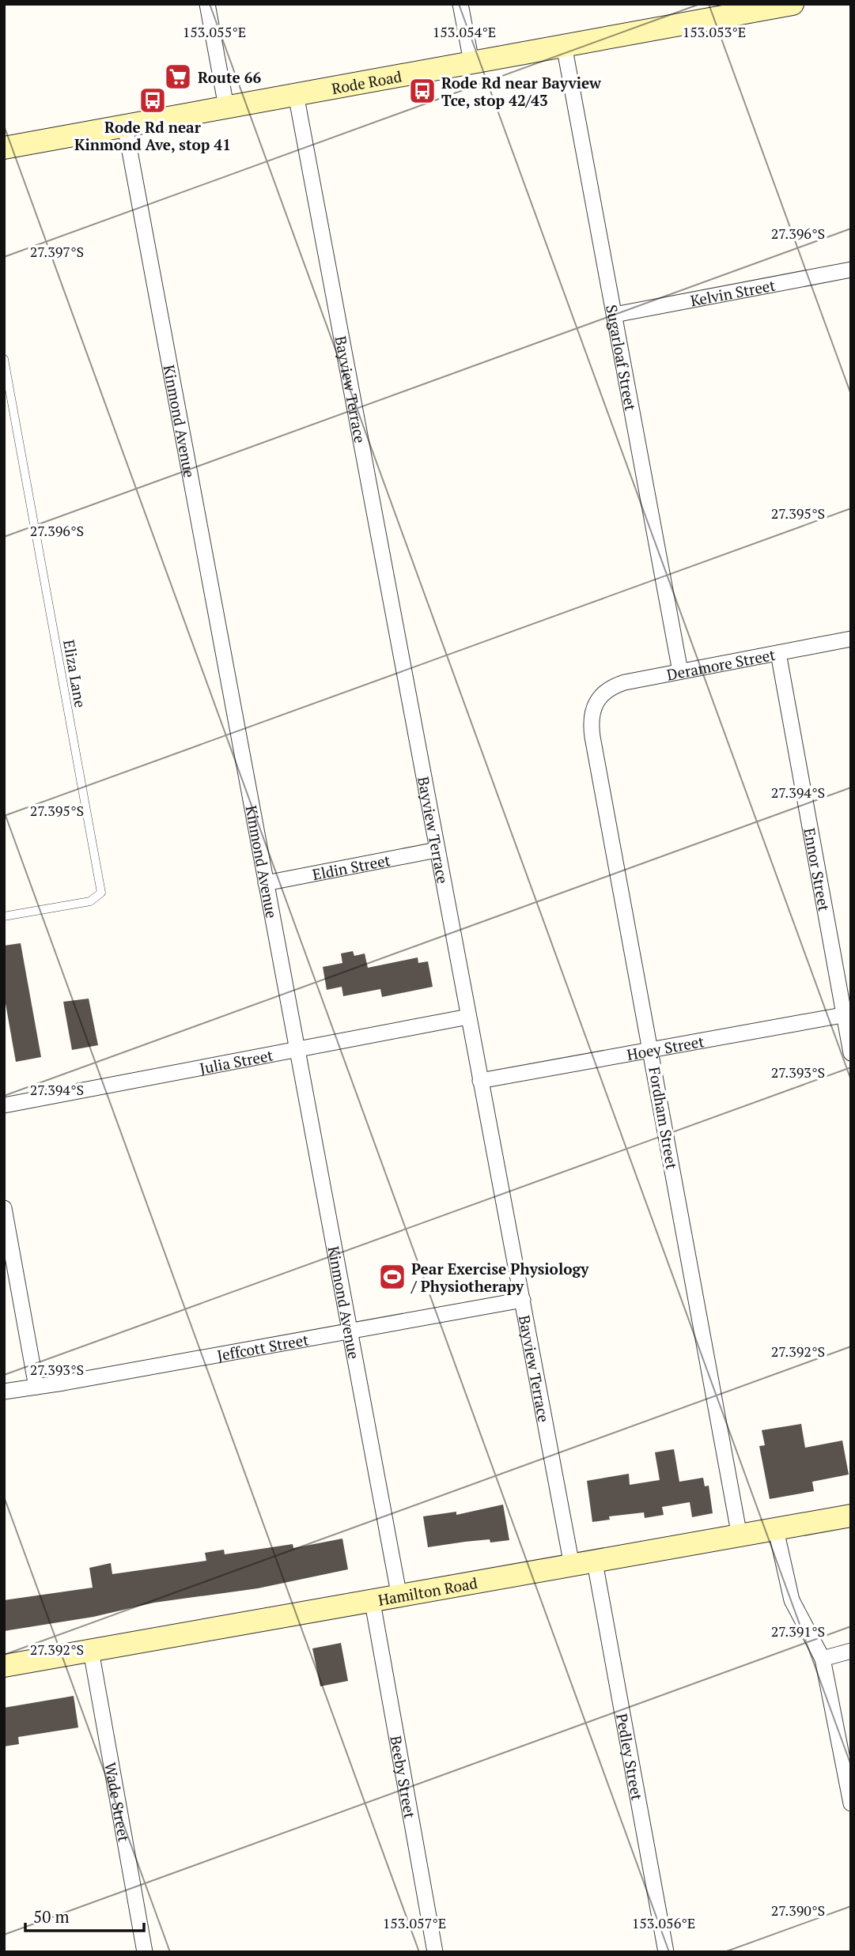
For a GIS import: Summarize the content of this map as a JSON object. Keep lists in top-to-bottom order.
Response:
{
  "streets": {
    "main road": ["Rode Road", "Hamilton Road"],
    "street": [
      "Kelvin Street",
      "Sugarloaf Street",
      "Bayview Terrace",
      "Kinmond Avenue",
      "Deramore Street",
      "Eldin Street",
      "Ennor Street",
      "Hoey Street",
      "Julia Street",
      "Fordham Street",
      "Jeffcott Street",
      "Pedley Street",
      "Beeby Street",
      "Wade Street"
    ],
    "lane": ["Eliza Lane"]
  },
  "crossings": [
    ["Rode Road", "Sugarloaf Street"],
    ["Rode Road", "Bayview Terrace"],
    ["Rode Road", "Kinmond Avenue"],
    ["Kelvin Street", "Sugarloaf Street"],
    ["Sugarloaf Street", "Deramore Street"],
    ["Bayview Terrace", "Eldin Street"],
    ["Bayview Terrace", "Hoey Street"],
    ["Bayview Terrace", "Julia Street"],
    ["Bayview Terrace", "Jeffcott Street"],
    ["Bayview Terrace", "Hamilton Road"],
    ["Kinmond Avenue", "Eldin Street"],
    ["Kinmond Avenue", "Julia Street"],
    ["Kinmond Avenue", "Jeffcott Street"],
    ["Kinmond Avenue", "Hamilton Road"],
    ["Deramore Street", "Ennor Street"],
    ["Deramore Street", "Fordham Street"],
    ["Ennor Street", "Hoey Street"],
    ["Hoey Street", "Fordham Street"],
    ["Fordham Street", "Hamilton Road"],
    ["Hamilton Road", "Pedley Street"],
    ["Hamilton Road", "Beeby Street"],
    ["Hamilton Road", "Wade Street"]
  ],
  "places": {
    "supermarket": ["Route 66"],
    "bus stop": ["Rode Rd near Bayview Tce, stop 42/43", "Rode Rd near Kinmond Ave, stop 41"],
    "sports": ["Pear Exercise Physiology / Physiotherapy"]
  },
  "scale_bar": "50 m",
  "coordinates": [
    "153.055°E",
    "153.054°E",
    "153.053°E",
    "27.396°S",
    "27.397°S",
    "27.395°S",
    "27.394°S",
    "27.393°S",
    "27.392°S",
    "27.391°S",
    "27.390°S",
    "153.057°E",
    "153.056°E"
  ]
}
